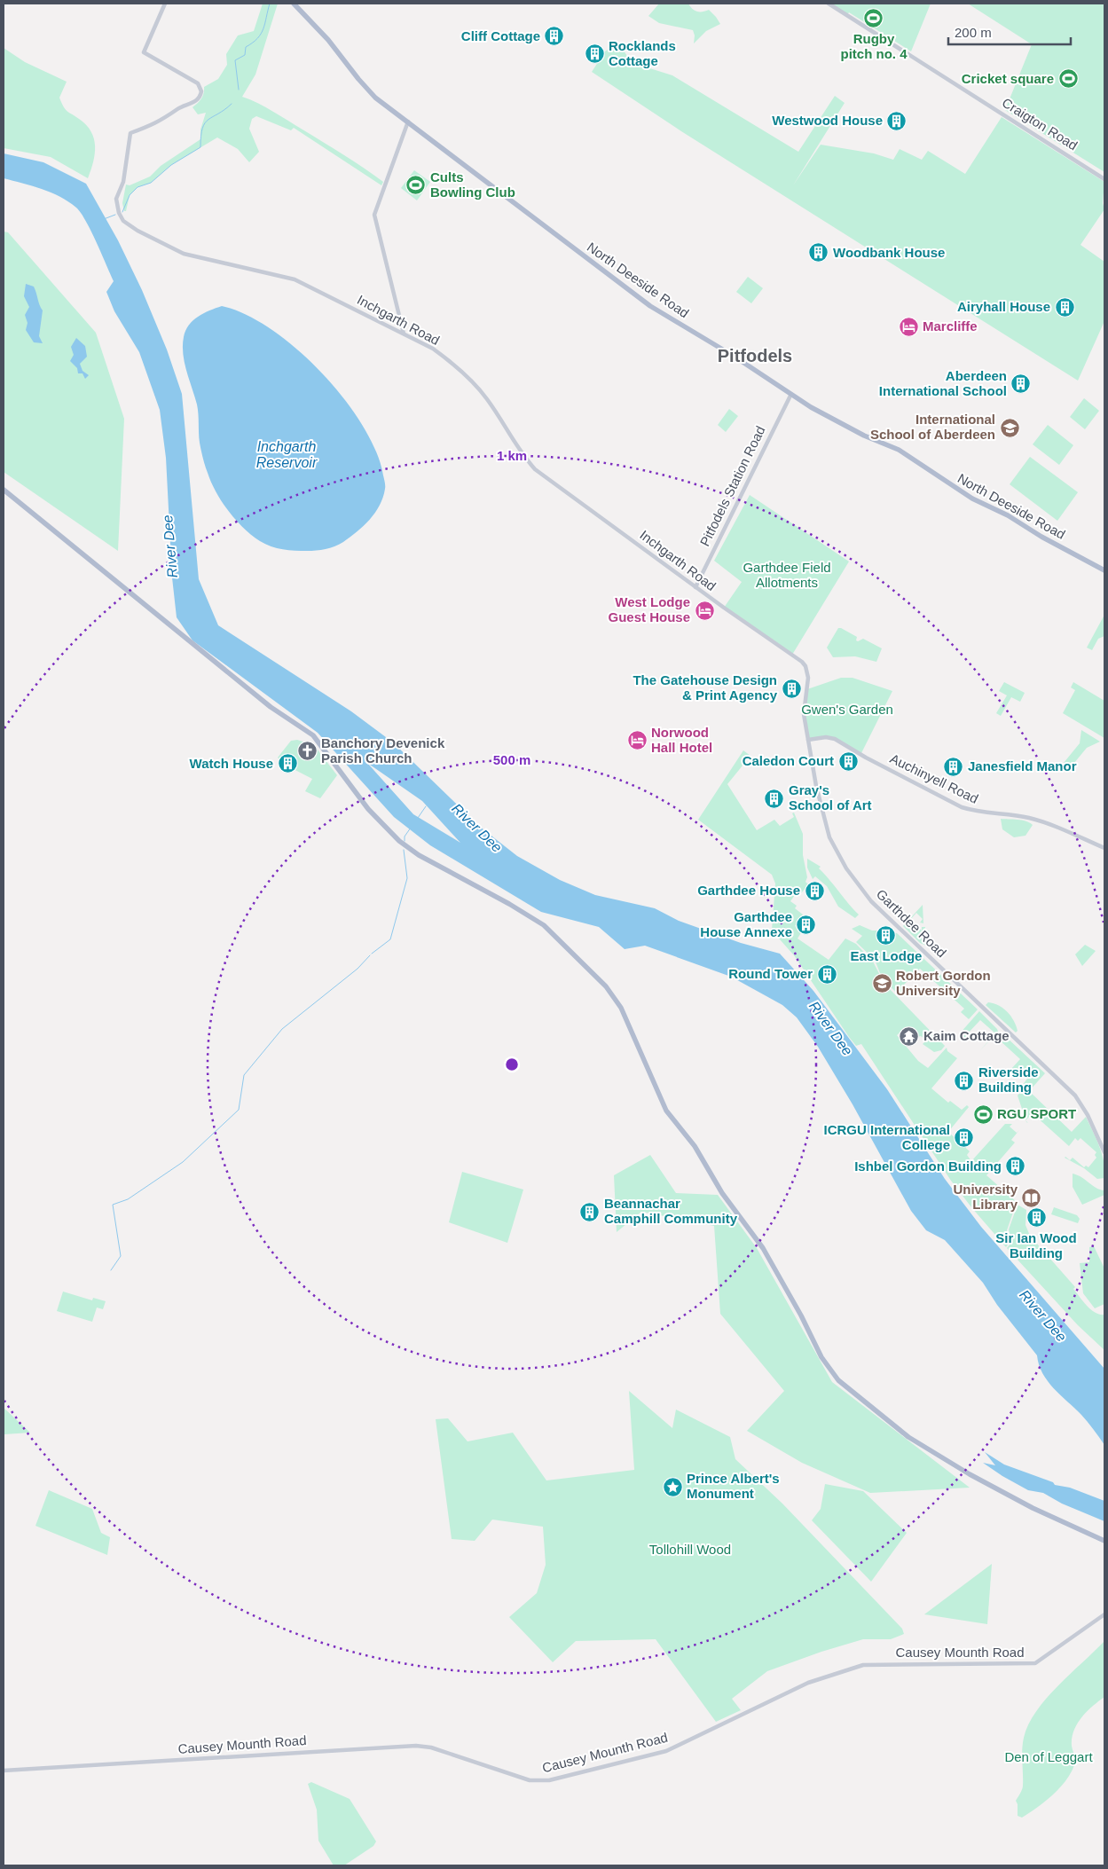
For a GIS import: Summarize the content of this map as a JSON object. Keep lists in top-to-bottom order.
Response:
{
  "streets": {
    "main road": ["North Deeside Road"],
    "street": [
      "Craigton Road",
      "Inchgarth Road",
      "Pitfodels Station Road",
      "Auchinyell Road",
      "Garthdee Road",
      "Causey Mounth Road"
    ]
  },
  "crossings": [
    ["North Deeside Road", "Pitfodels Station Road"],
    ["Inchgarth Road", "Pitfodels Station Road"],
    ["Inchgarth Road", "Garthdee Road"],
    ["Auchinyell Road", "Garthdee Road"]
  ],
  "districts": ["Pitfodels"],
  "water": ["Inchgarth Reservoir", "River Dee"],
  "parks": [
    "Garthdee Field Allotments",
    "Gwen's Garden",
    "Tollohill Wood",
    "Den of Leggart"
  ],
  "places": {
    "sports": [
      "Rugby pitch no. 4",
      "Cricket square",
      "Cults Bowling Club",
      "RGU SPORT"
    ],
    "building": [
      "Cliff Cottage",
      "Rocklands Cottage",
      "Westwood House",
      "Woodbank House",
      "Airyhall House",
      "Aberdeen International School",
      "The Gatehouse Design & Print Agency",
      "Caledon Court",
      "Watch House",
      "Janesfield Manor",
      "Gray's School of Art",
      "Garthdee House",
      "Garthdee House Annexe",
      "East Lodge",
      "Round Tower",
      "Riverside Building",
      "ICRGU International College",
      "Ishbel Gordon Building",
      "Beannachar Camphill Community",
      "Sir Ian Wood Building"
    ],
    "hotel": ["Marcliffe", "West Lodge Guest House", "Norwood Hall Hotel"],
    "school or university": ["International School of Aberdeen", "Robert Gordon University"],
    "church": ["Banchory Devenick Parish Church"],
    "temple": ["Kaim Cottage"],
    "library": ["University Library"],
    "place": ["Prince Albert's Monument"]
  },
  "scale_bar": "200 m",
  "rings": ["1 km", "500 m"]
}
